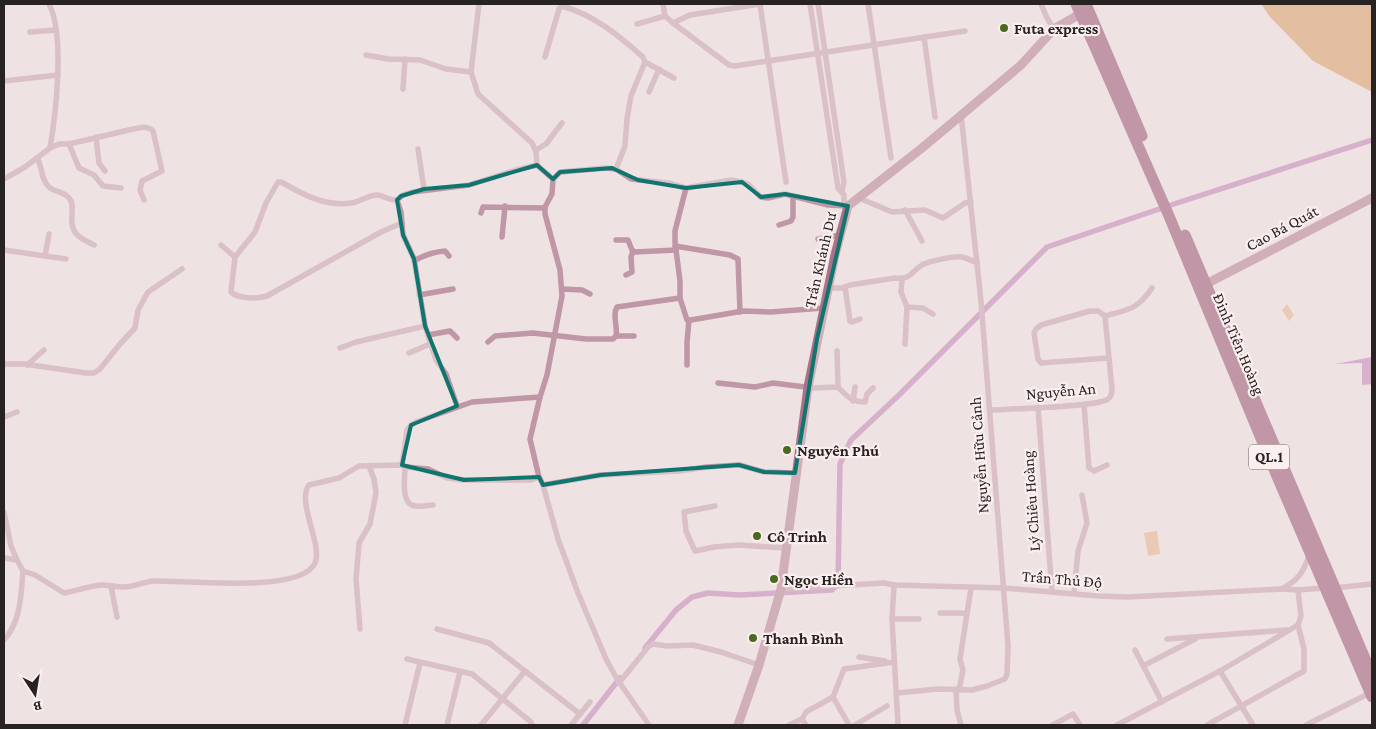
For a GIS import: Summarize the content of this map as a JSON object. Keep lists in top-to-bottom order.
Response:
{
  "streets": {
    "highway": ["Đinh Tiên Hoàng", "QL.1"],
    "street": [
      "Cao Bá Quát",
      "Trần Khánh Dư",
      "Nguyễn An",
      "Nguyễn Hữu Cảnh",
      "Lý Chiêu Hoàng",
      "Trần Thủ Độ"
    ]
  },
  "crossings": [
    ["Cao Bá Quát", "Đinh Tiên Hoàng"],
    ["Trần Khánh Dư", "Đinh Tiên Hoàng"],
    ["Trần Khánh Dư", "Trần Thủ Độ"],
    ["Đinh Tiên Hoàng", "Trần Thủ Độ"],
    ["Nguyễn An", "Nguyễn Hữu Cảnh"],
    ["Nguyễn An", "Lý Chiêu Hoàng"],
    ["Nguyễn Hữu Cảnh", "Trần Thủ Độ"],
    ["Lý Chiêu Hoàng", "Trần Thủ Độ"]
  ],
  "places": [
    "Futa express",
    "Nguyên Phú",
    "Cô Trinh",
    "Ngọc Hiền",
    "Thanh Bình"
  ],
  "north": "bottom"
}
